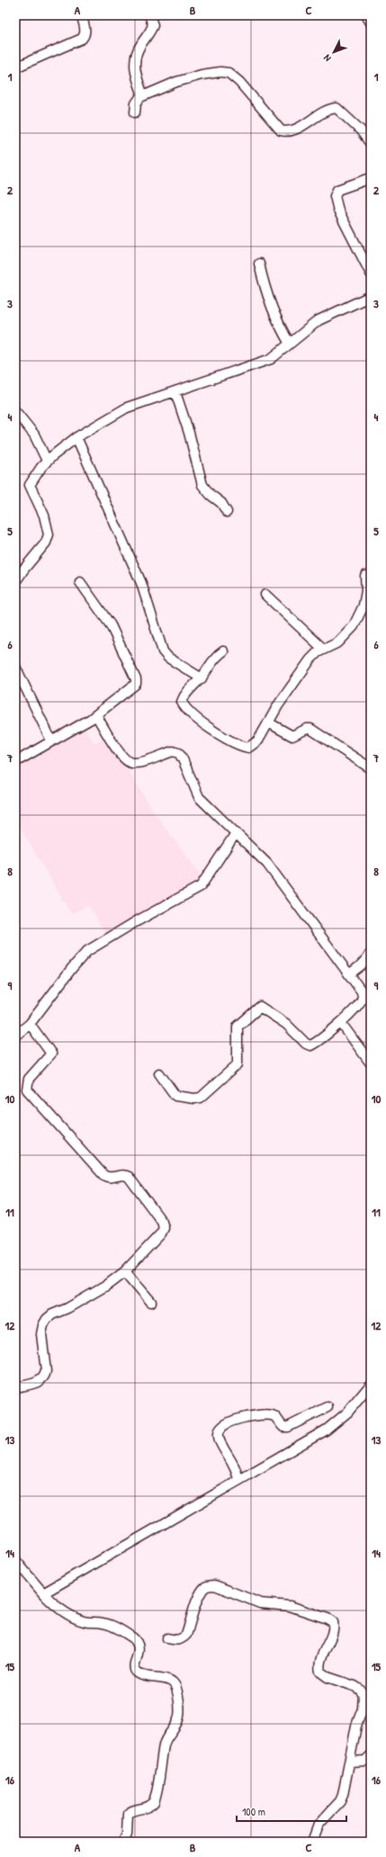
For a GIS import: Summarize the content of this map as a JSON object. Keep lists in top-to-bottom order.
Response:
{
  "scale_bar": "100 m",
  "north": "bottom left",
  "grid": {
    "columns": ["A", "B", "C"],
    "rows": [
      "1",
      "2",
      "3",
      "4",
      "5",
      "6",
      "7",
      "8",
      "9",
      "10",
      "11",
      "12",
      "13",
      "14",
      "15",
      "16"
    ]
  }
}
